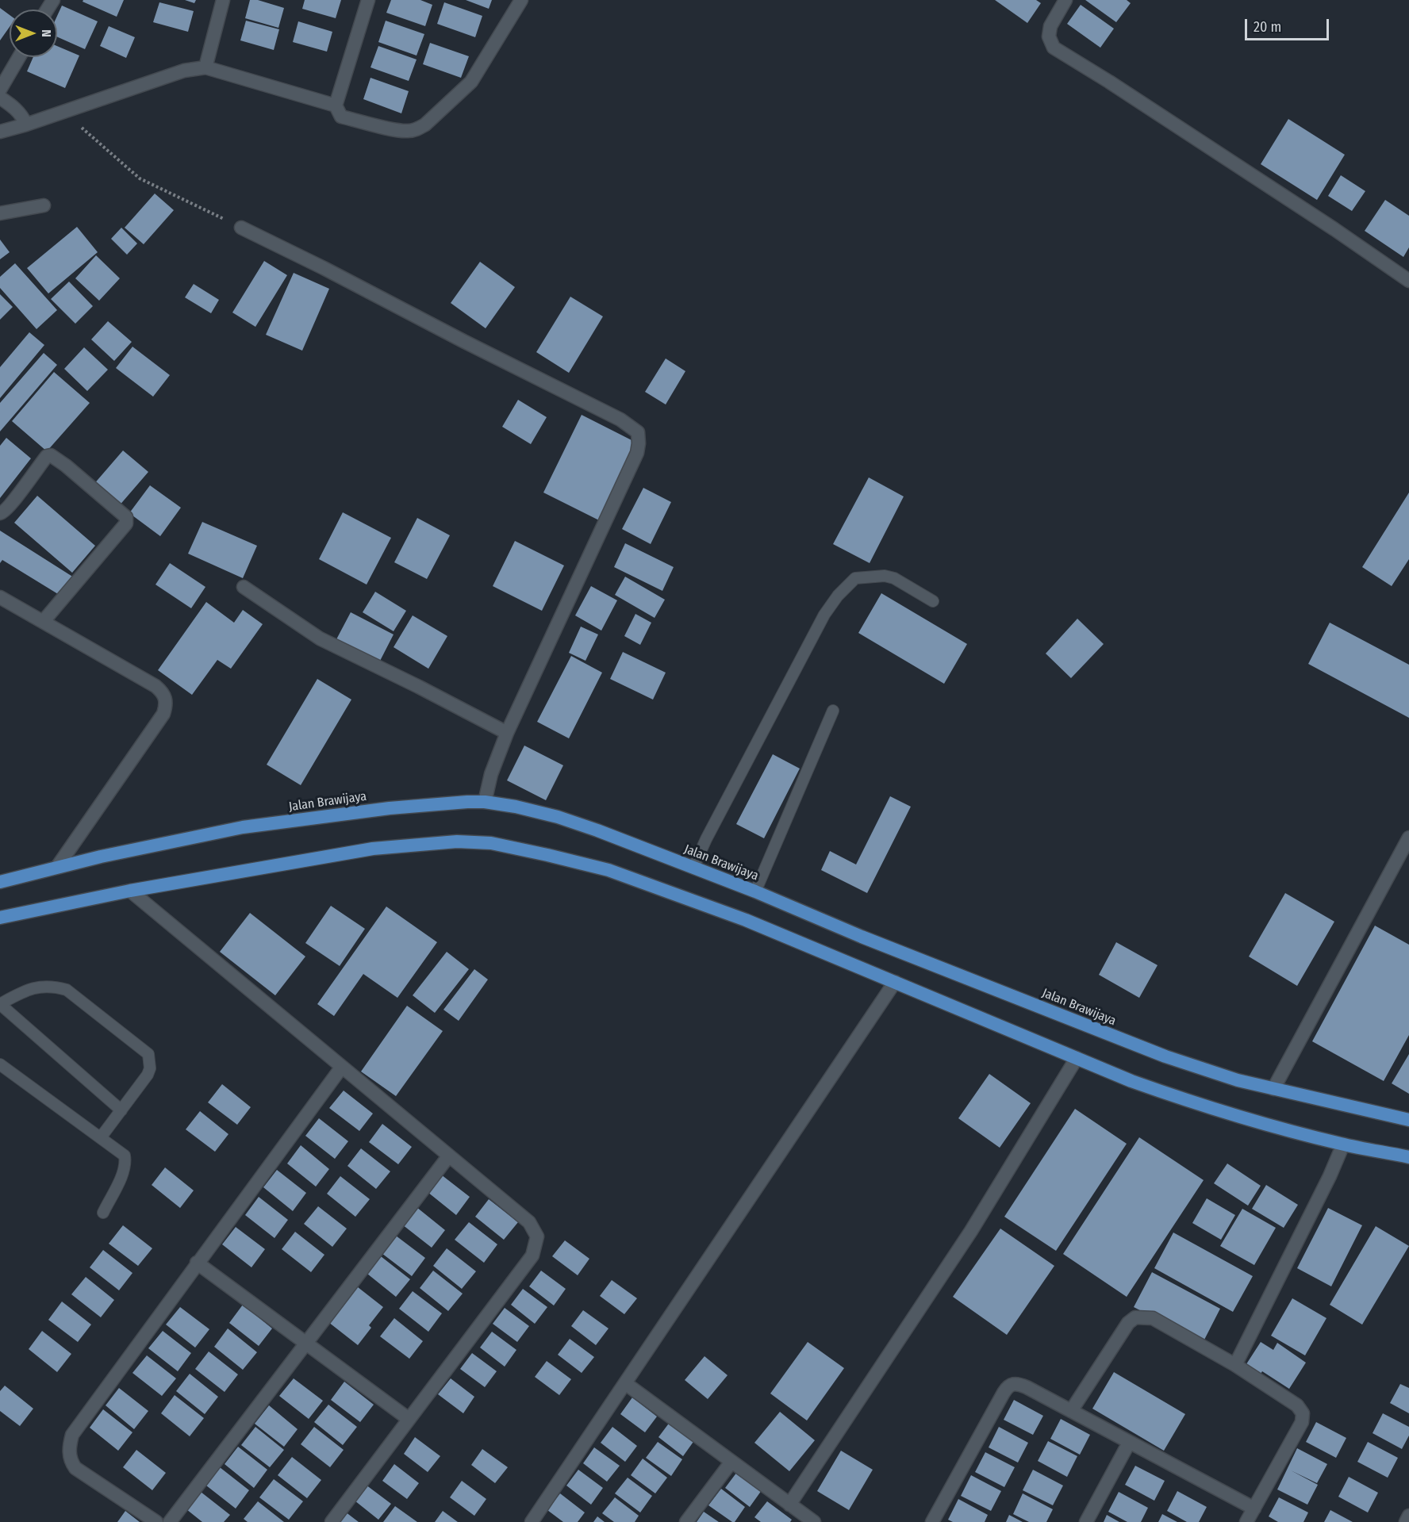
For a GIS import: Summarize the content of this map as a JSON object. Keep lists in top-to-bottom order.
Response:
{
  "streets": {
    "highway": ["Jalan Brawijaya"]
  },
  "scale_bar": "20 m",
  "north": "right"
}
